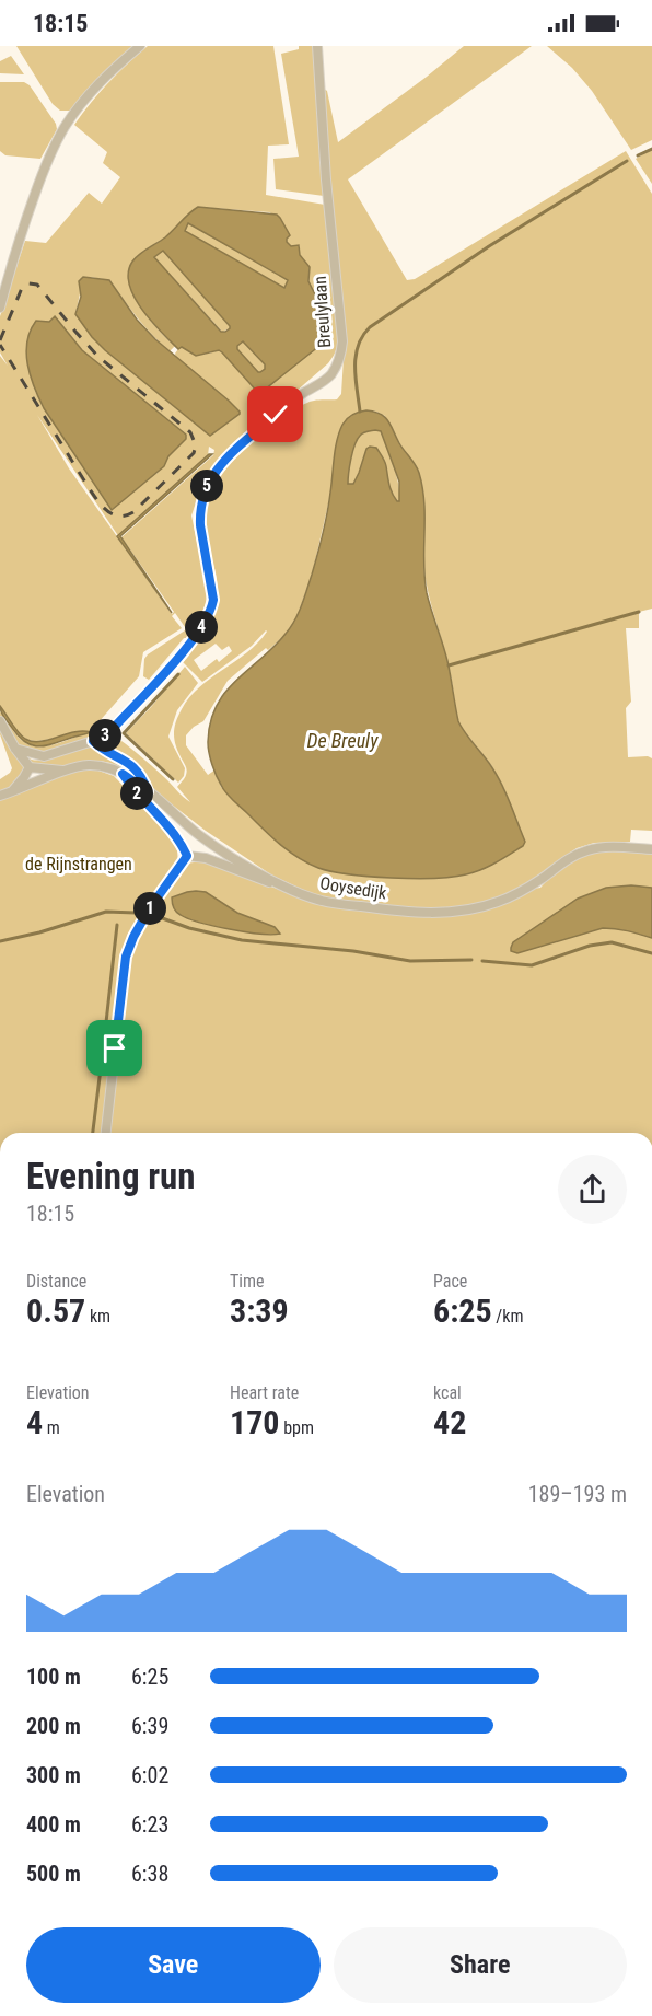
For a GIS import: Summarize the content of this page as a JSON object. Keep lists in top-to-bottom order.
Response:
{
  "streets": {
    "street": ["Breulylaan", "Ooysedijk"]
  },
  "water": ["De Breuly"],
  "parks": ["de Rijnstrangen"],
  "page": {
    "status": "18:15",
    "pins": [
      "5",
      "4",
      "3",
      "2",
      "1"
    ],
    "heading": ["Evening run", "18:15"],
    "stats": [
      ["Distance", "0.57 km"],
      ["Time", "3:39"],
      ["Pace", "6:25 /km"],
      ["Elevation", "4 m"],
      ["Heart rate", "170 bpm"],
      ["kcal", "42"]
    ],
    "chart": ["Elevation", "189–193 m"],
    "list": [
      {
        "name": "100 m",
        "note": "6:25"
      },
      {
        "name": "200 m",
        "note": "6:39"
      },
      {
        "name": "300 m",
        "note": "6:02"
      },
      {
        "name": "400 m",
        "note": "6:23"
      },
      {
        "name": "500 m",
        "note": "6:38"
      }
    ],
    "buttons": ["Save", "Share"]
  }
}
